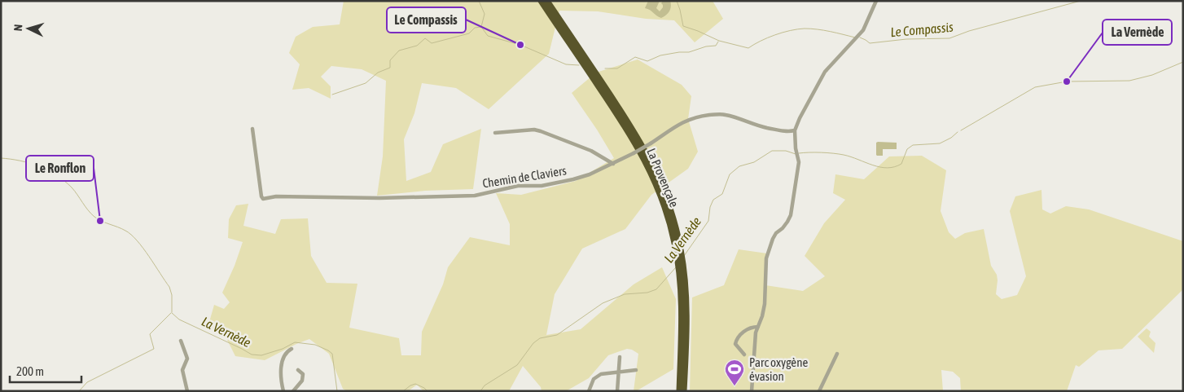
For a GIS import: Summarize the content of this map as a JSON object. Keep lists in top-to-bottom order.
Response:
{
  "streets": {
    "highway": ["La Provençale"],
    "street": ["Chemin de Claviers"]
  },
  "water": ["Le Compassis", "La Vernède"],
  "places": {
    "other": ["Le Compassis", "La Vernède", "Le Ronflon"],
    "sports": ["Parc oxygène évasion"]
  },
  "scale_bar": "200 m",
  "north": "left"
}
